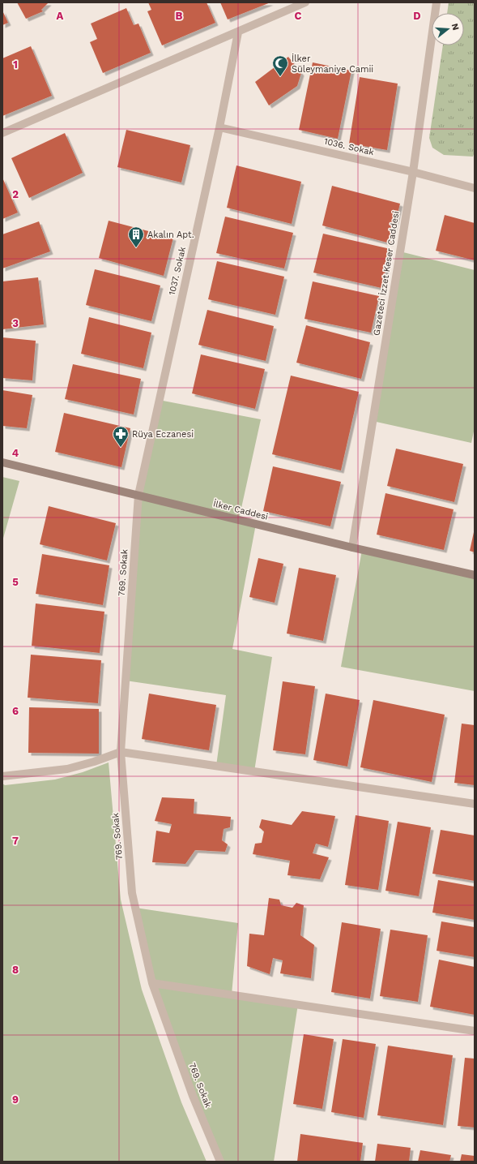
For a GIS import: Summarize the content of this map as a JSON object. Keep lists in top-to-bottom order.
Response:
{
  "streets": {
    "main road": ["İlker Caddesi"],
    "street": [
      "1036. Sokak",
      "1037. Sokak",
      "Gazeteci İzzet Keser Caddesi",
      "769. Sokak"
    ]
  },
  "crossings": [
    ["1036. Sokak", "1037. Sokak"],
    ["1036. Sokak", "Gazeteci İzzet Keser Caddesi"],
    ["1037. Sokak", "İlker Caddesi"],
    ["1037. Sokak", "769. Sokak"],
    ["Gazeteci İzzet Keser Caddesi", "İlker Caddesi"],
    ["İlker Caddesi", "769. Sokak"]
  ],
  "places": {
    "mosque": ["İlker Süleymaniye Camii"],
    "building": ["Akalın Apt."],
    "pharmacy": ["Rüya Eczanesi"]
  },
  "north": "right",
  "grid": {
    "columns": [
      "A",
      "B",
      "C",
      "D"
    ],
    "rows": [
      "1",
      "2",
      "3",
      "4",
      "5",
      "6",
      "7",
      "8",
      "9"
    ]
  }
}
